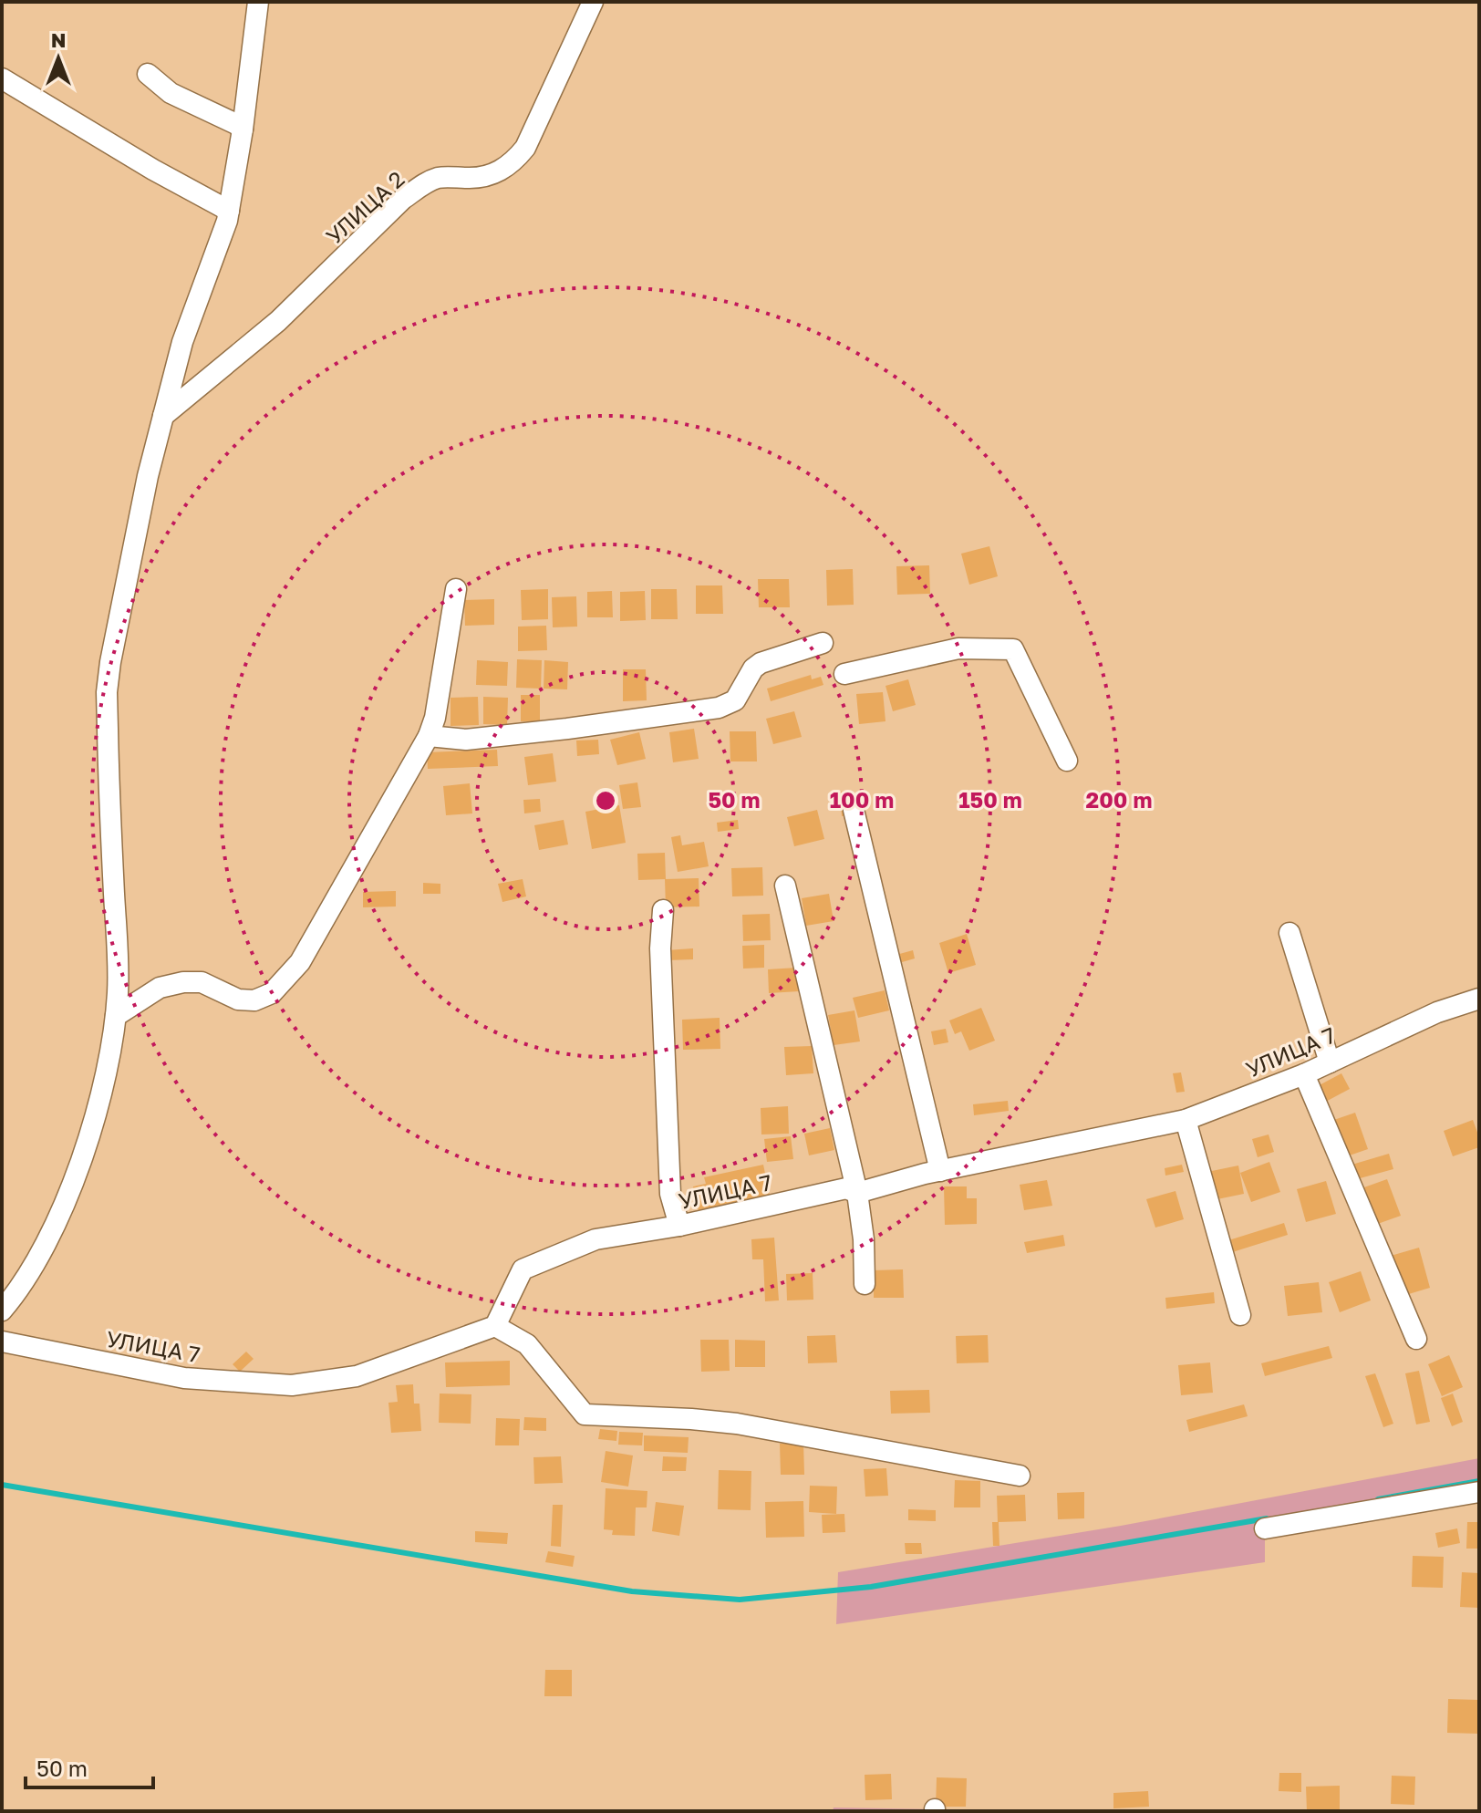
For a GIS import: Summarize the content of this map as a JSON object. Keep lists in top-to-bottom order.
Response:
{
  "streets": {
    "street": ["УЛИЦА 2", "УЛИЦА 7"]
  },
  "scale_bar": "50 m",
  "north": "top",
  "rings": [
    "50 m",
    "100 m",
    "150 m",
    "200 m"
  ]
}
